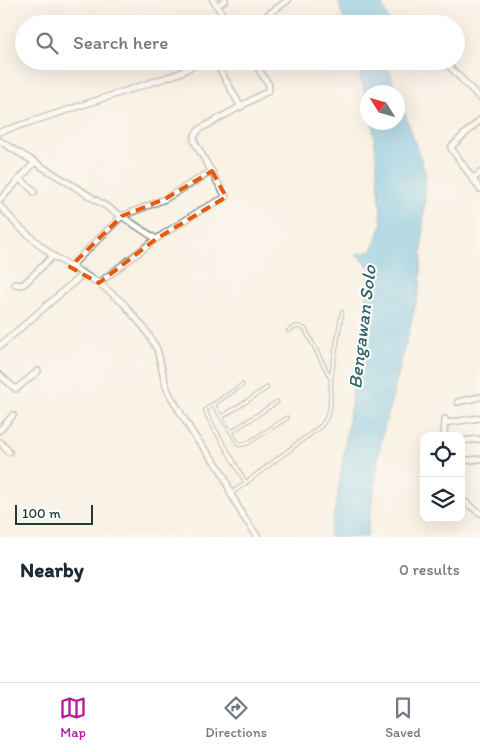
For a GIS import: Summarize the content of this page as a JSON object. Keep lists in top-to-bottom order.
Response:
{
  "water": ["Bengawan Solo"],
  "scale_bar": "100 m",
  "north": "top left",
  "page": {
    "search": "Search here",
    "scale": "100 m",
    "heading": ["Nearby", "0 results"],
    "nav": ["Map", "Directions", "Saved"]
  }
}
